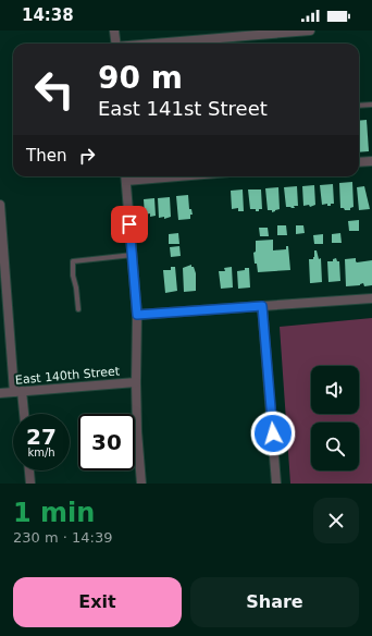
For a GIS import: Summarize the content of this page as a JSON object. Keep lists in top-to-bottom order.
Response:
{
  "streets": {
    "street": ["East 140th Street"]
  },
  "page": {
    "status": "14:38",
    "turn": ["90 m", "East 141st Street"],
    "then": "Then",
    "speed": "27 km/h",
    "limit": "30",
    "heading": ["1 min", "230 m · 14:39"],
    "buttons": ["Exit", "Share"]
  }
}
